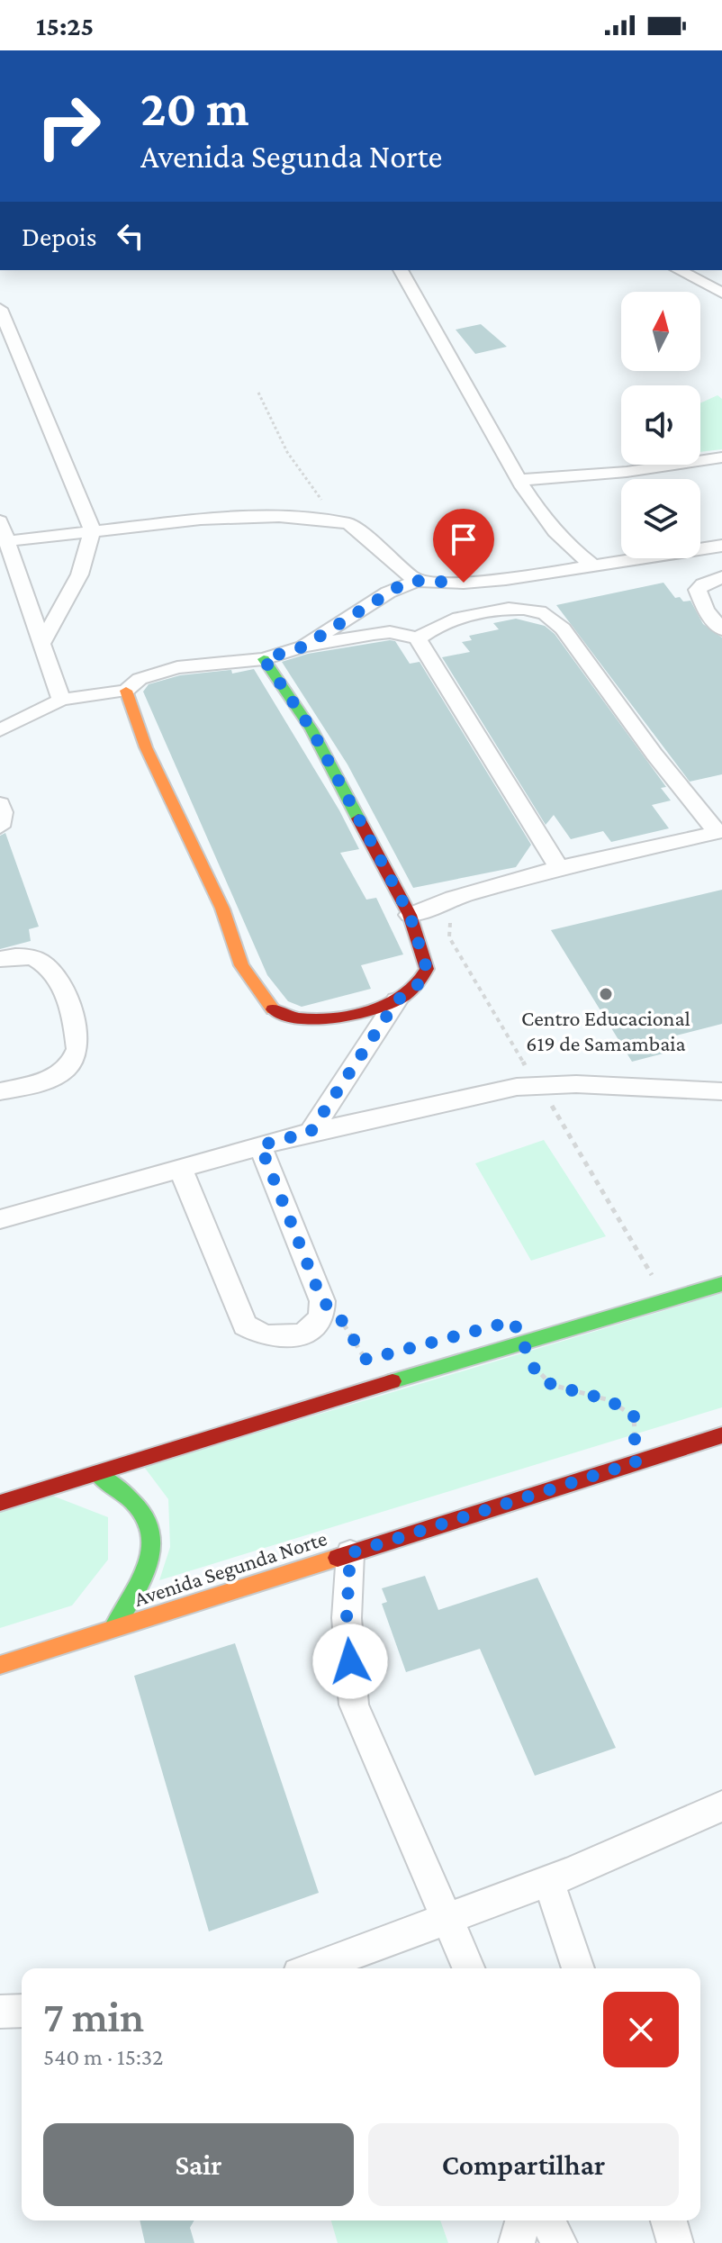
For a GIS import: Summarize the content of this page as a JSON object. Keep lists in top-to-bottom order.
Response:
{
  "streets": {
    "street": ["Avenida Segunda Norte"]
  },
  "places": ["Centro Educacional 619 de Samambaia"],
  "north": "top",
  "page": {
    "status": "15:25",
    "turn": ["20 m", "Avenida Segunda Norte"],
    "then": "Depois",
    "heading": ["7 min", "540 m · 15:32"],
    "buttons": ["Sair", "Compartilhar"]
  }
}
